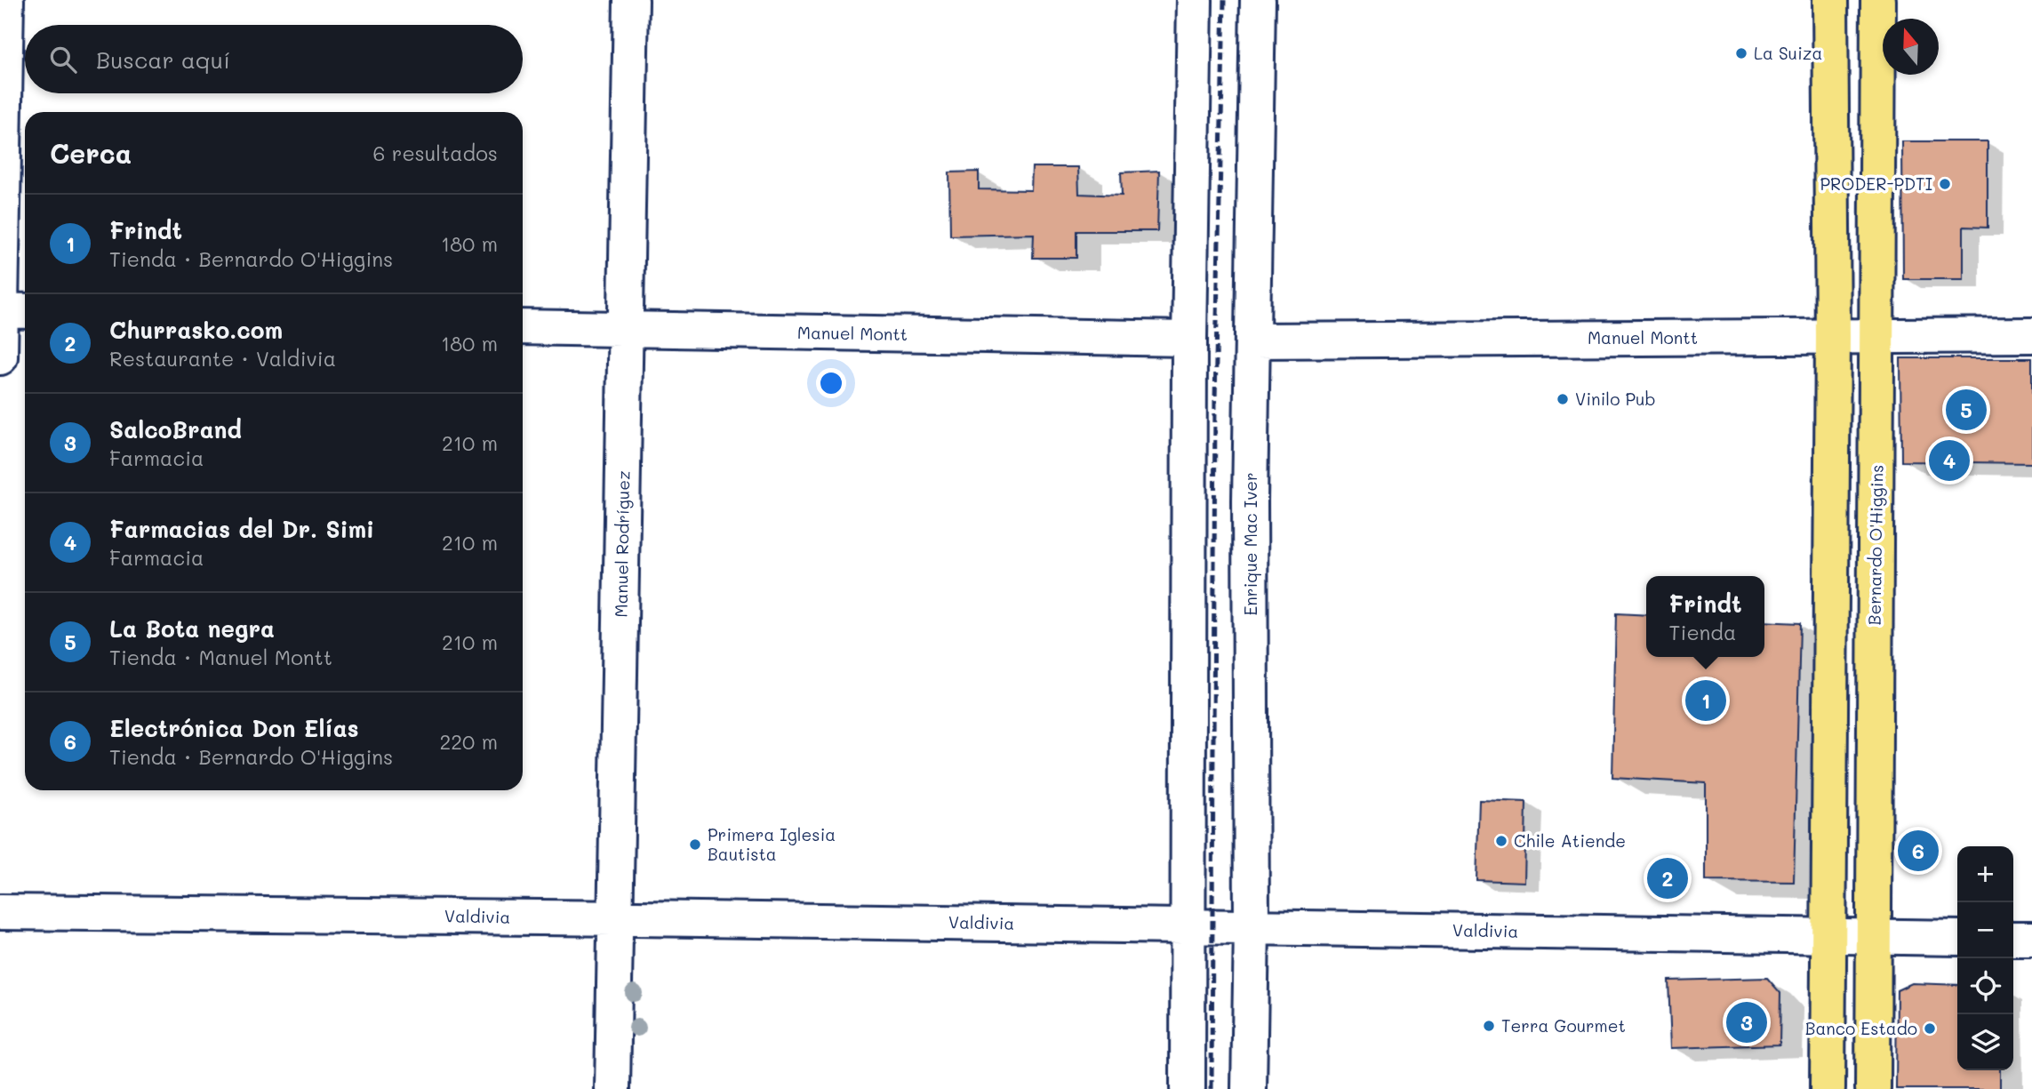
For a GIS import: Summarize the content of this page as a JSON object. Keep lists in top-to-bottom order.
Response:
{
  "streets": {
    "main road": ["Bernardo O'Higgins"],
    "street": [
      "Manuel Montt",
      "Manuel Rodríguez",
      "Enrique Mac Iver",
      "Valdivia"
    ]
  },
  "crossings": [
    ["Manuel Montt", "Manuel Rodríguez"],
    ["Manuel Montt", "Enrique Mac Iver"],
    ["Manuel Montt", "Bernardo O'Higgins"],
    ["Manuel Rodríguez", "Valdivia"],
    ["Enrique Mac Iver", "Valdivia"],
    ["Bernardo O'Higgins", "Valdivia"]
  ],
  "places": [
    "La Suiza",
    "PRODER-PDTI",
    "Vinilo Pub",
    "Chile Atiende",
    "Primera Iglesia Bautista",
    "Terra Gourmet",
    "Banco Estado"
  ],
  "north": "top",
  "page": {
    "search": "Buscar aquí",
    "heading": ["Cerca", "6 resultados"],
    "list": [
      {
        "mark": "1",
        "name": "Frindt",
        "note": "Tienda · Bernardo O'Higgins",
        "value": "180 m"
      },
      {
        "mark": "2",
        "name": "Churrasko.com",
        "note": "Restaurante · Valdivia",
        "value": "180 m"
      },
      {
        "mark": "3",
        "name": "SalcoBrand",
        "note": "Farmacia",
        "value": "210 m"
      },
      {
        "mark": "4",
        "name": "Farmacias del Dr. Simi",
        "note": "Farmacia",
        "value": "210 m"
      },
      {
        "mark": "5",
        "name": "La Bota negra",
        "note": "Tienda · Manuel Montt",
        "value": "210 m"
      },
      {
        "mark": "6",
        "name": "Electrónica Don Elías",
        "note": "Tienda · Bernardo O'Higgins",
        "value": "220 m"
      }
    ],
    "pins": [
      "5",
      "4",
      "1",
      "6",
      "2",
      "3"
    ],
    "popup": ["Frindt", "Tienda"],
    "map_buttons": ["+", "−"]
  }
}
